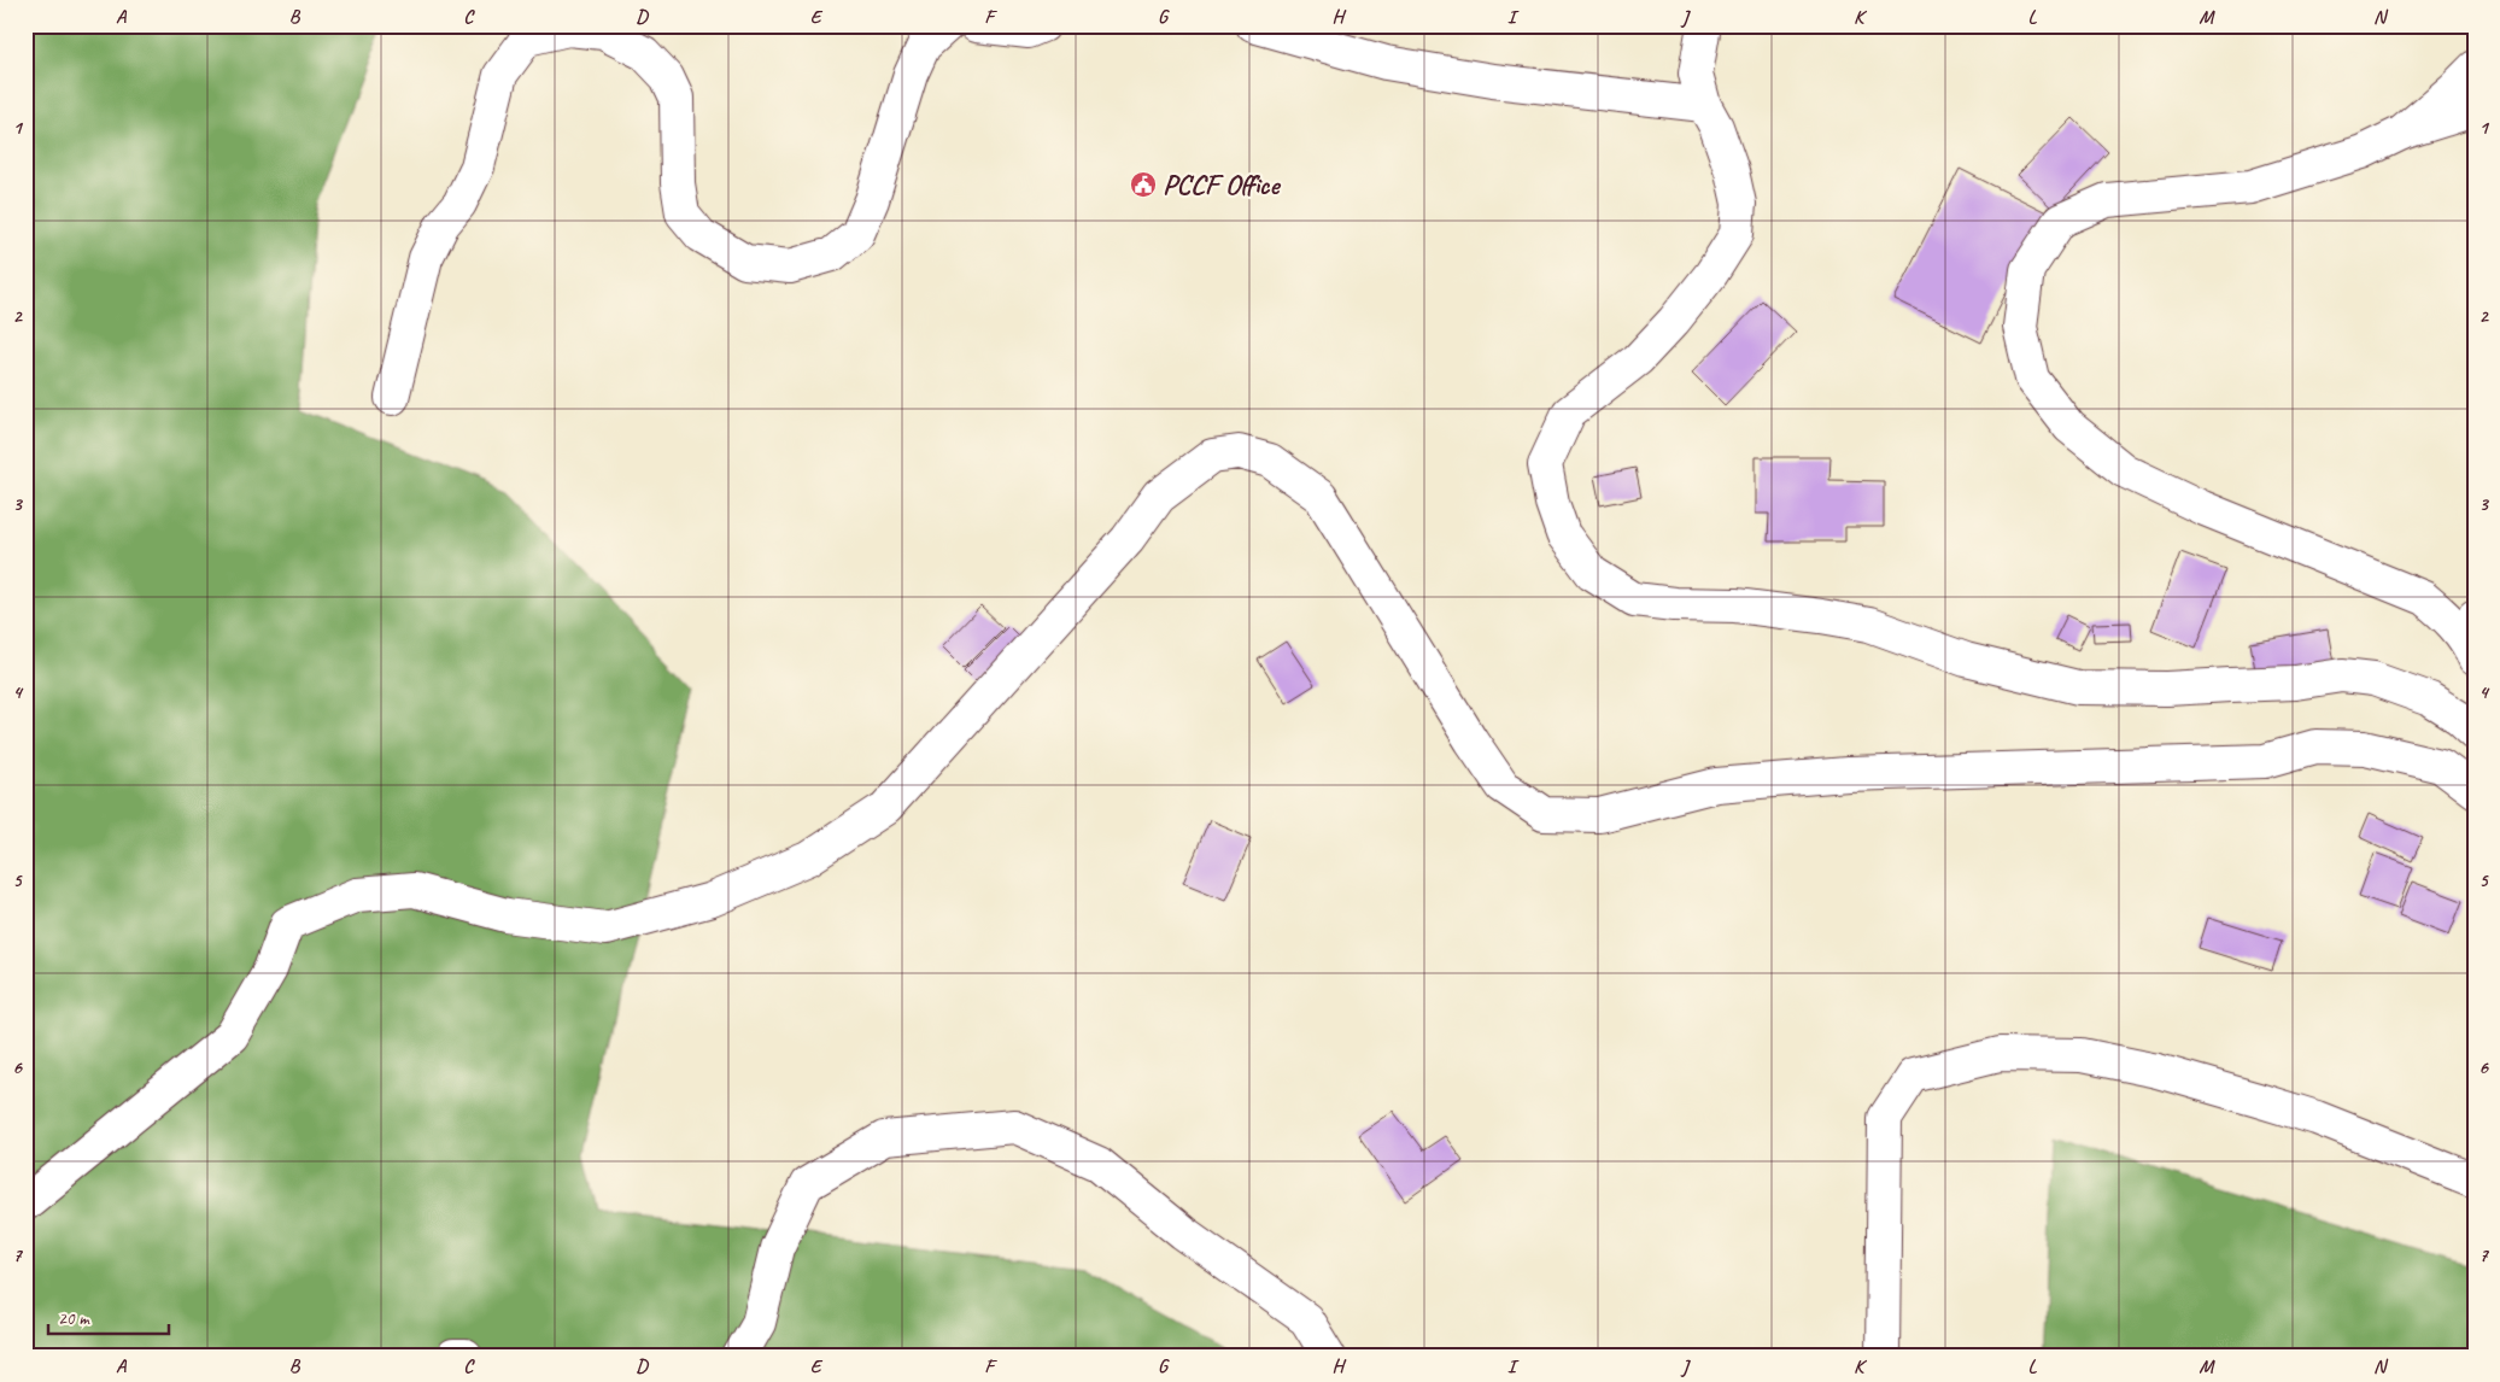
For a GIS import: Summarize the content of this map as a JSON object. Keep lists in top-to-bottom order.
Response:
{
  "places": {
    "public building": ["PCCF Office"]
  },
  "scale_bar": "20 m",
  "grid": {
    "columns": [
      "A",
      "B",
      "C",
      "D",
      "E",
      "F",
      "G",
      "H",
      "I",
      "J",
      "K",
      "L",
      "M",
      "N"
    ],
    "rows": [
      "1",
      "2",
      "3",
      "4",
      "5",
      "6",
      "7"
    ]
  }
}
